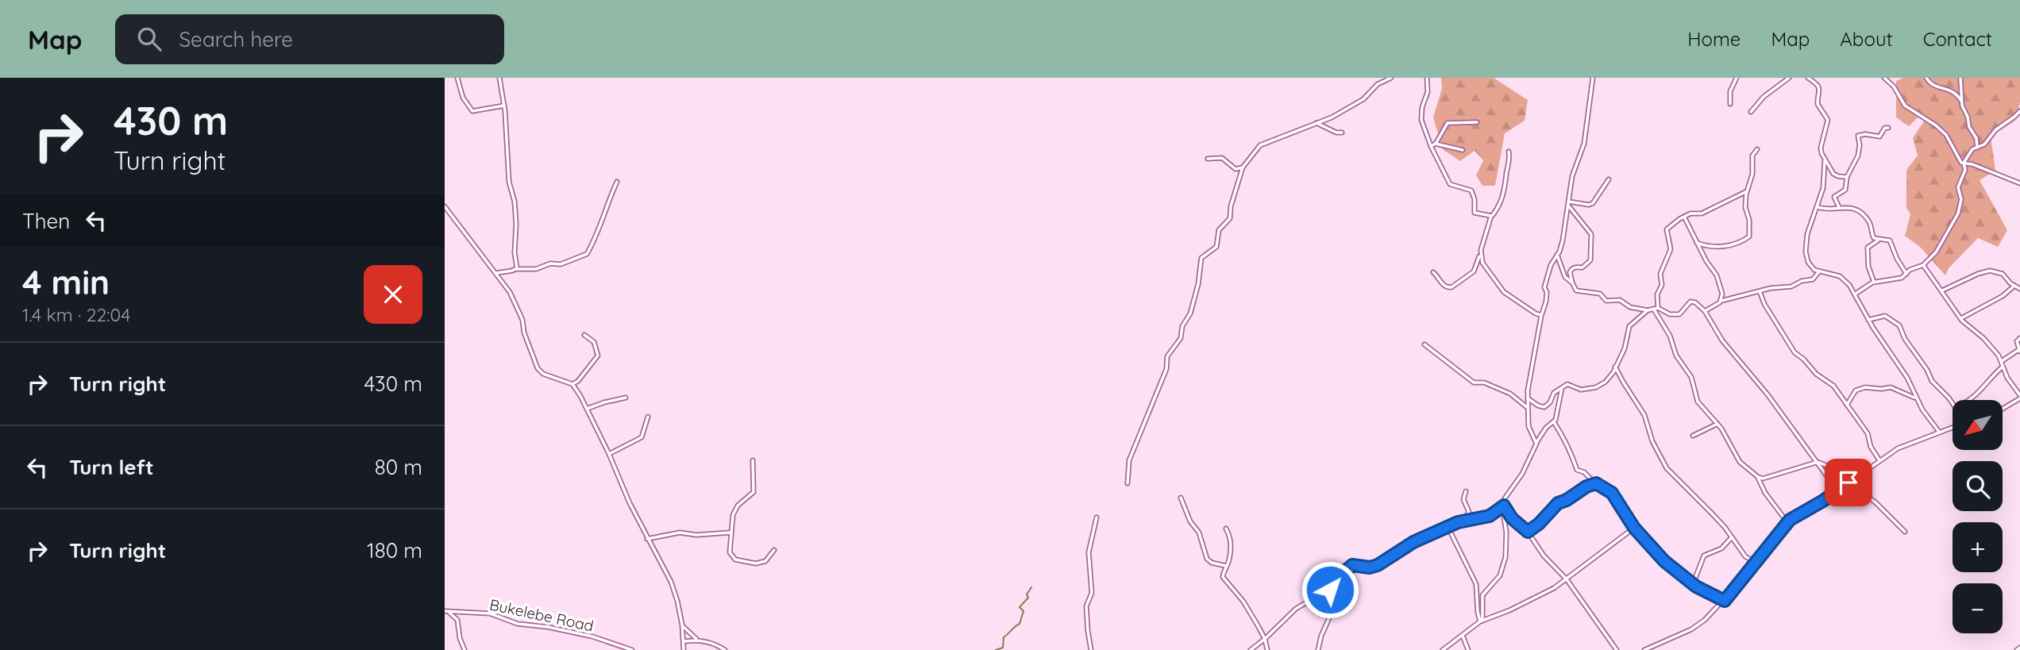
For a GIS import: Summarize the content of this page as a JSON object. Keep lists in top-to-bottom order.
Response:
{
  "streets": {
    "street": ["Bukelebe Road"]
  },
  "north": "bottom left",
  "page": {
    "header": "Map",
    "search": "Search here",
    "nav": [
      "Home",
      "Map",
      "About",
      "Contact"
    ],
    "turn": ["430 m", "Turn right"],
    "then": "Then",
    "heading": ["4 min", "1.4 km · 22:04"],
    "list": [
      {
        "name": "Turn right",
        "value": "430 m"
      },
      {
        "name": "Turn left",
        "value": "80 m"
      },
      {
        "name": "Turn right",
        "value": "180 m"
      }
    ],
    "map_buttons": ["+", "−"]
  }
}
